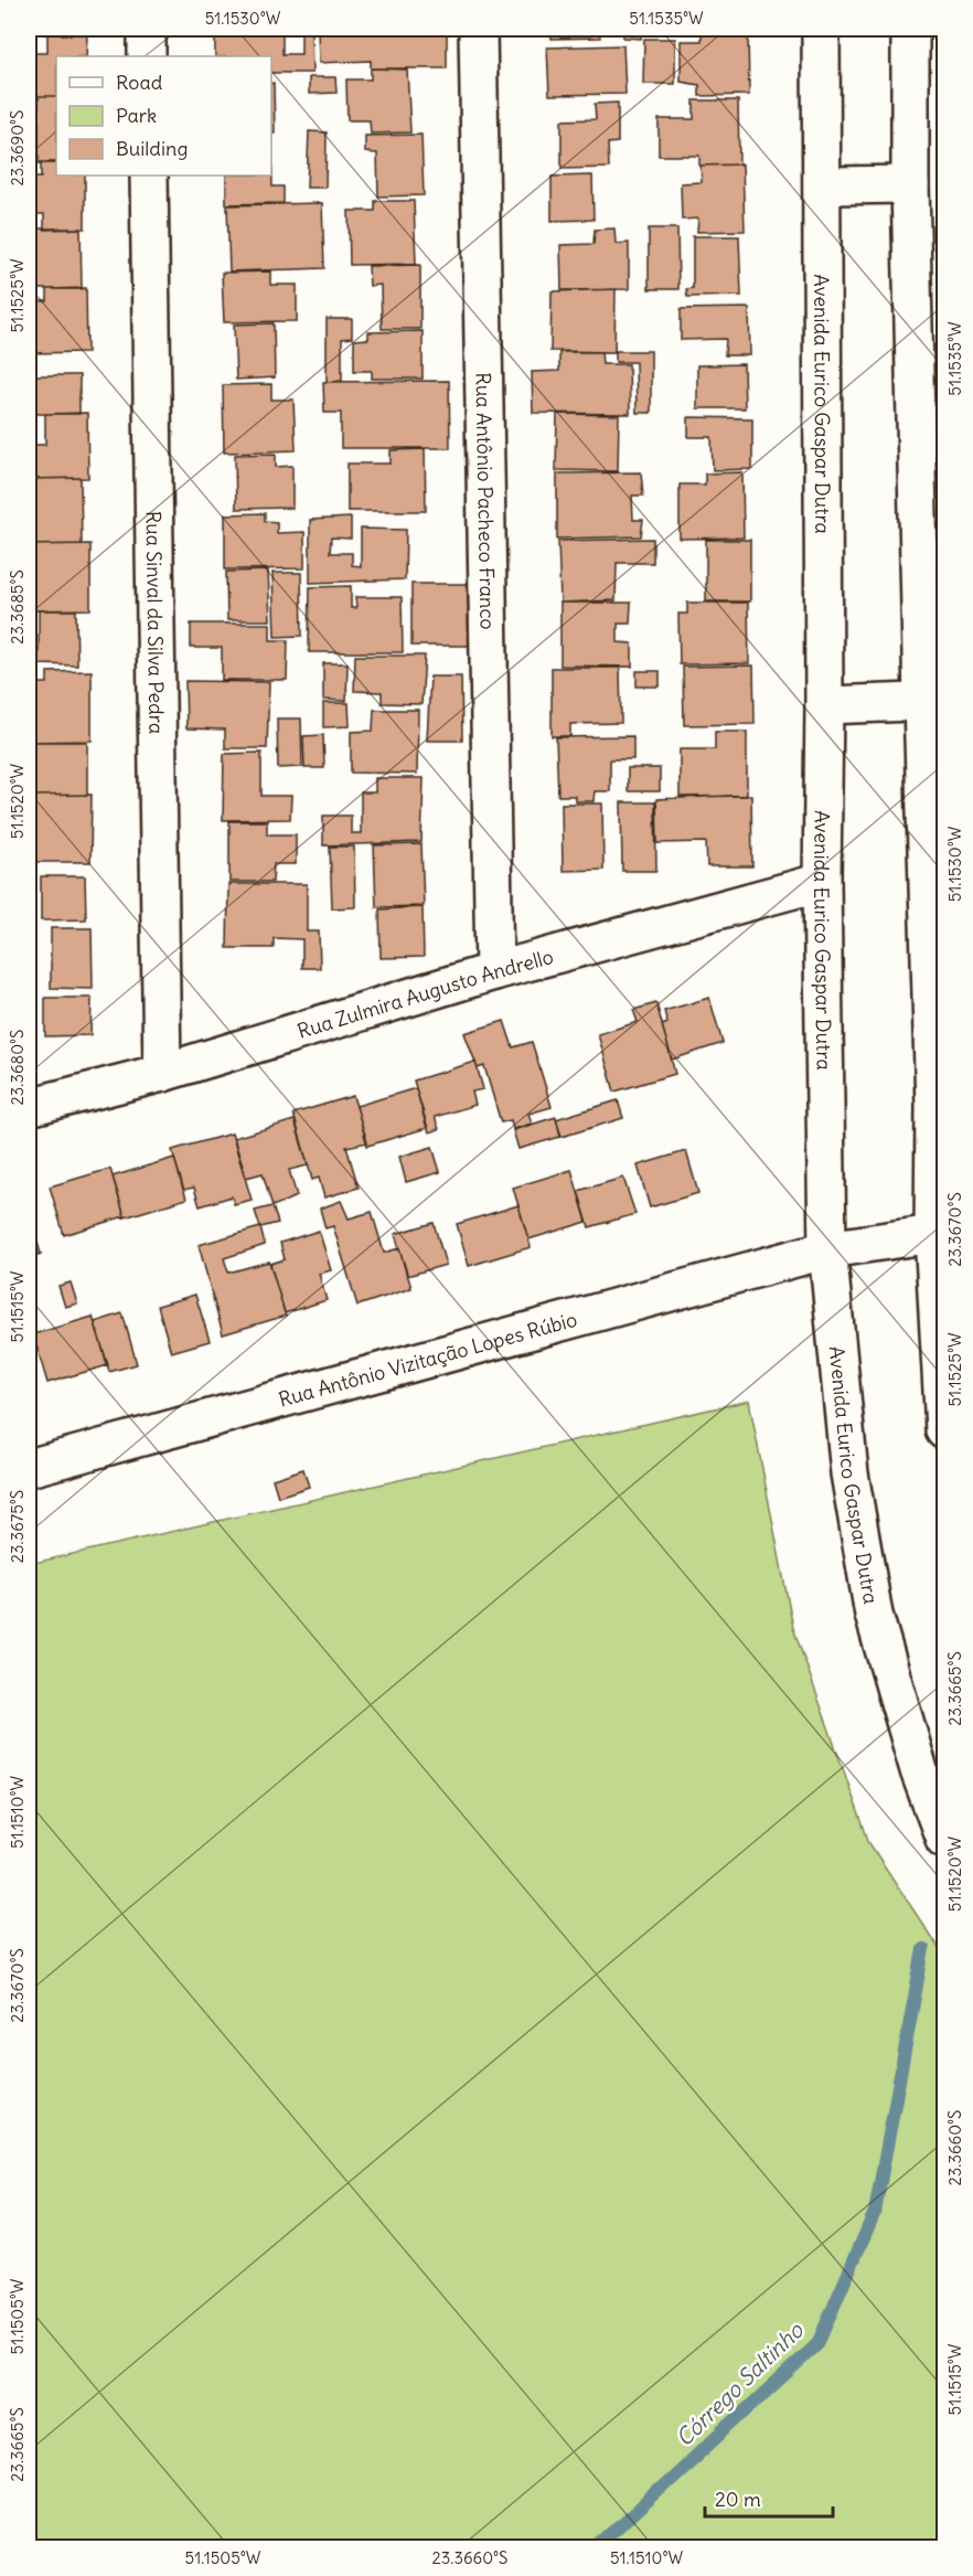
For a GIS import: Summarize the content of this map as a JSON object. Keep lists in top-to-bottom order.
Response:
{
  "streets": {
    "street": [
      "Avenida Eurico Gaspar Dutra",
      "Rua Antônio Pacheco Franco",
      "Rua Sinval da Silva Pedra",
      "Rua Zulmira Augusto Andrello",
      "Rua Antônio Vizitação Lopes Rúbio"
    ]
  },
  "crossings": [
    ["Avenida Eurico Gaspar Dutra", "Rua Zulmira Augusto Andrello"],
    ["Avenida Eurico Gaspar Dutra", "Rua Antônio Vizitação Lopes Rúbio"],
    ["Rua Antônio Pacheco Franco", "Rua Zulmira Augusto Andrello"],
    ["Rua Sinval da Silva Pedra", "Rua Zulmira Augusto Andrello"]
  ],
  "water": ["Córrego Saltinho"],
  "legend": ["Road", "Park", "Building"],
  "scale_bar": "20 m",
  "coordinates": [
    "51.1530°W",
    "51.1535°W",
    "23.3690°S",
    "51.1525°W",
    "23.3685°S",
    "51.1520°W",
    "23.3680°S",
    "23.3670°S",
    "51.1515°W",
    "23.3675°S",
    "23.3665°S",
    "51.1510°W",
    "23.3660°S",
    "51.1505°W"
  ]
}
